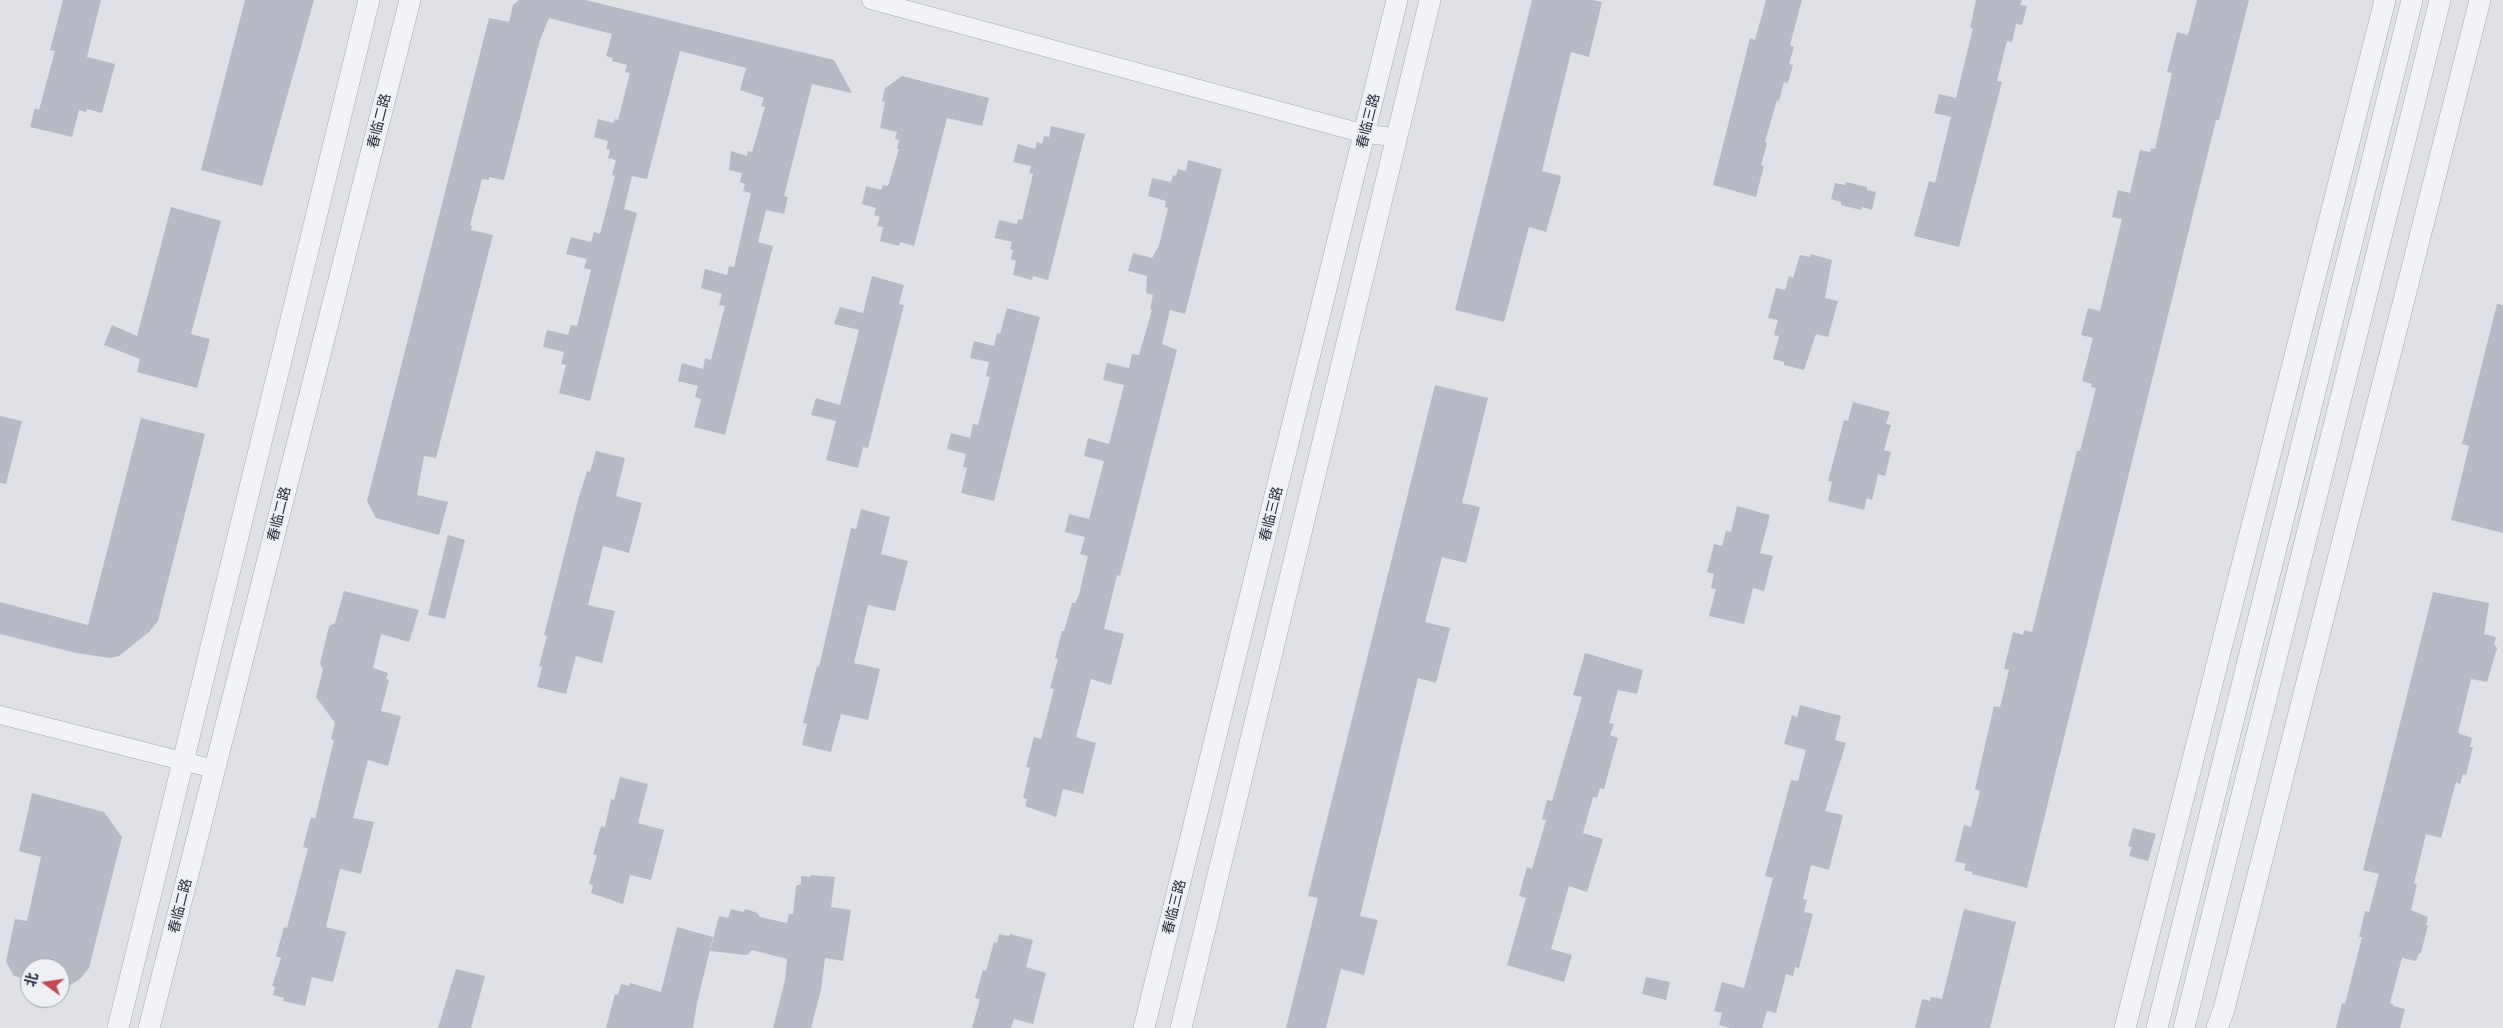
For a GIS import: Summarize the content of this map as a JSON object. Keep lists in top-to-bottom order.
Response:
{
  "streets": {
    "street": ["春临二路", "春临三路"]
  },
  "north": "left"
}
